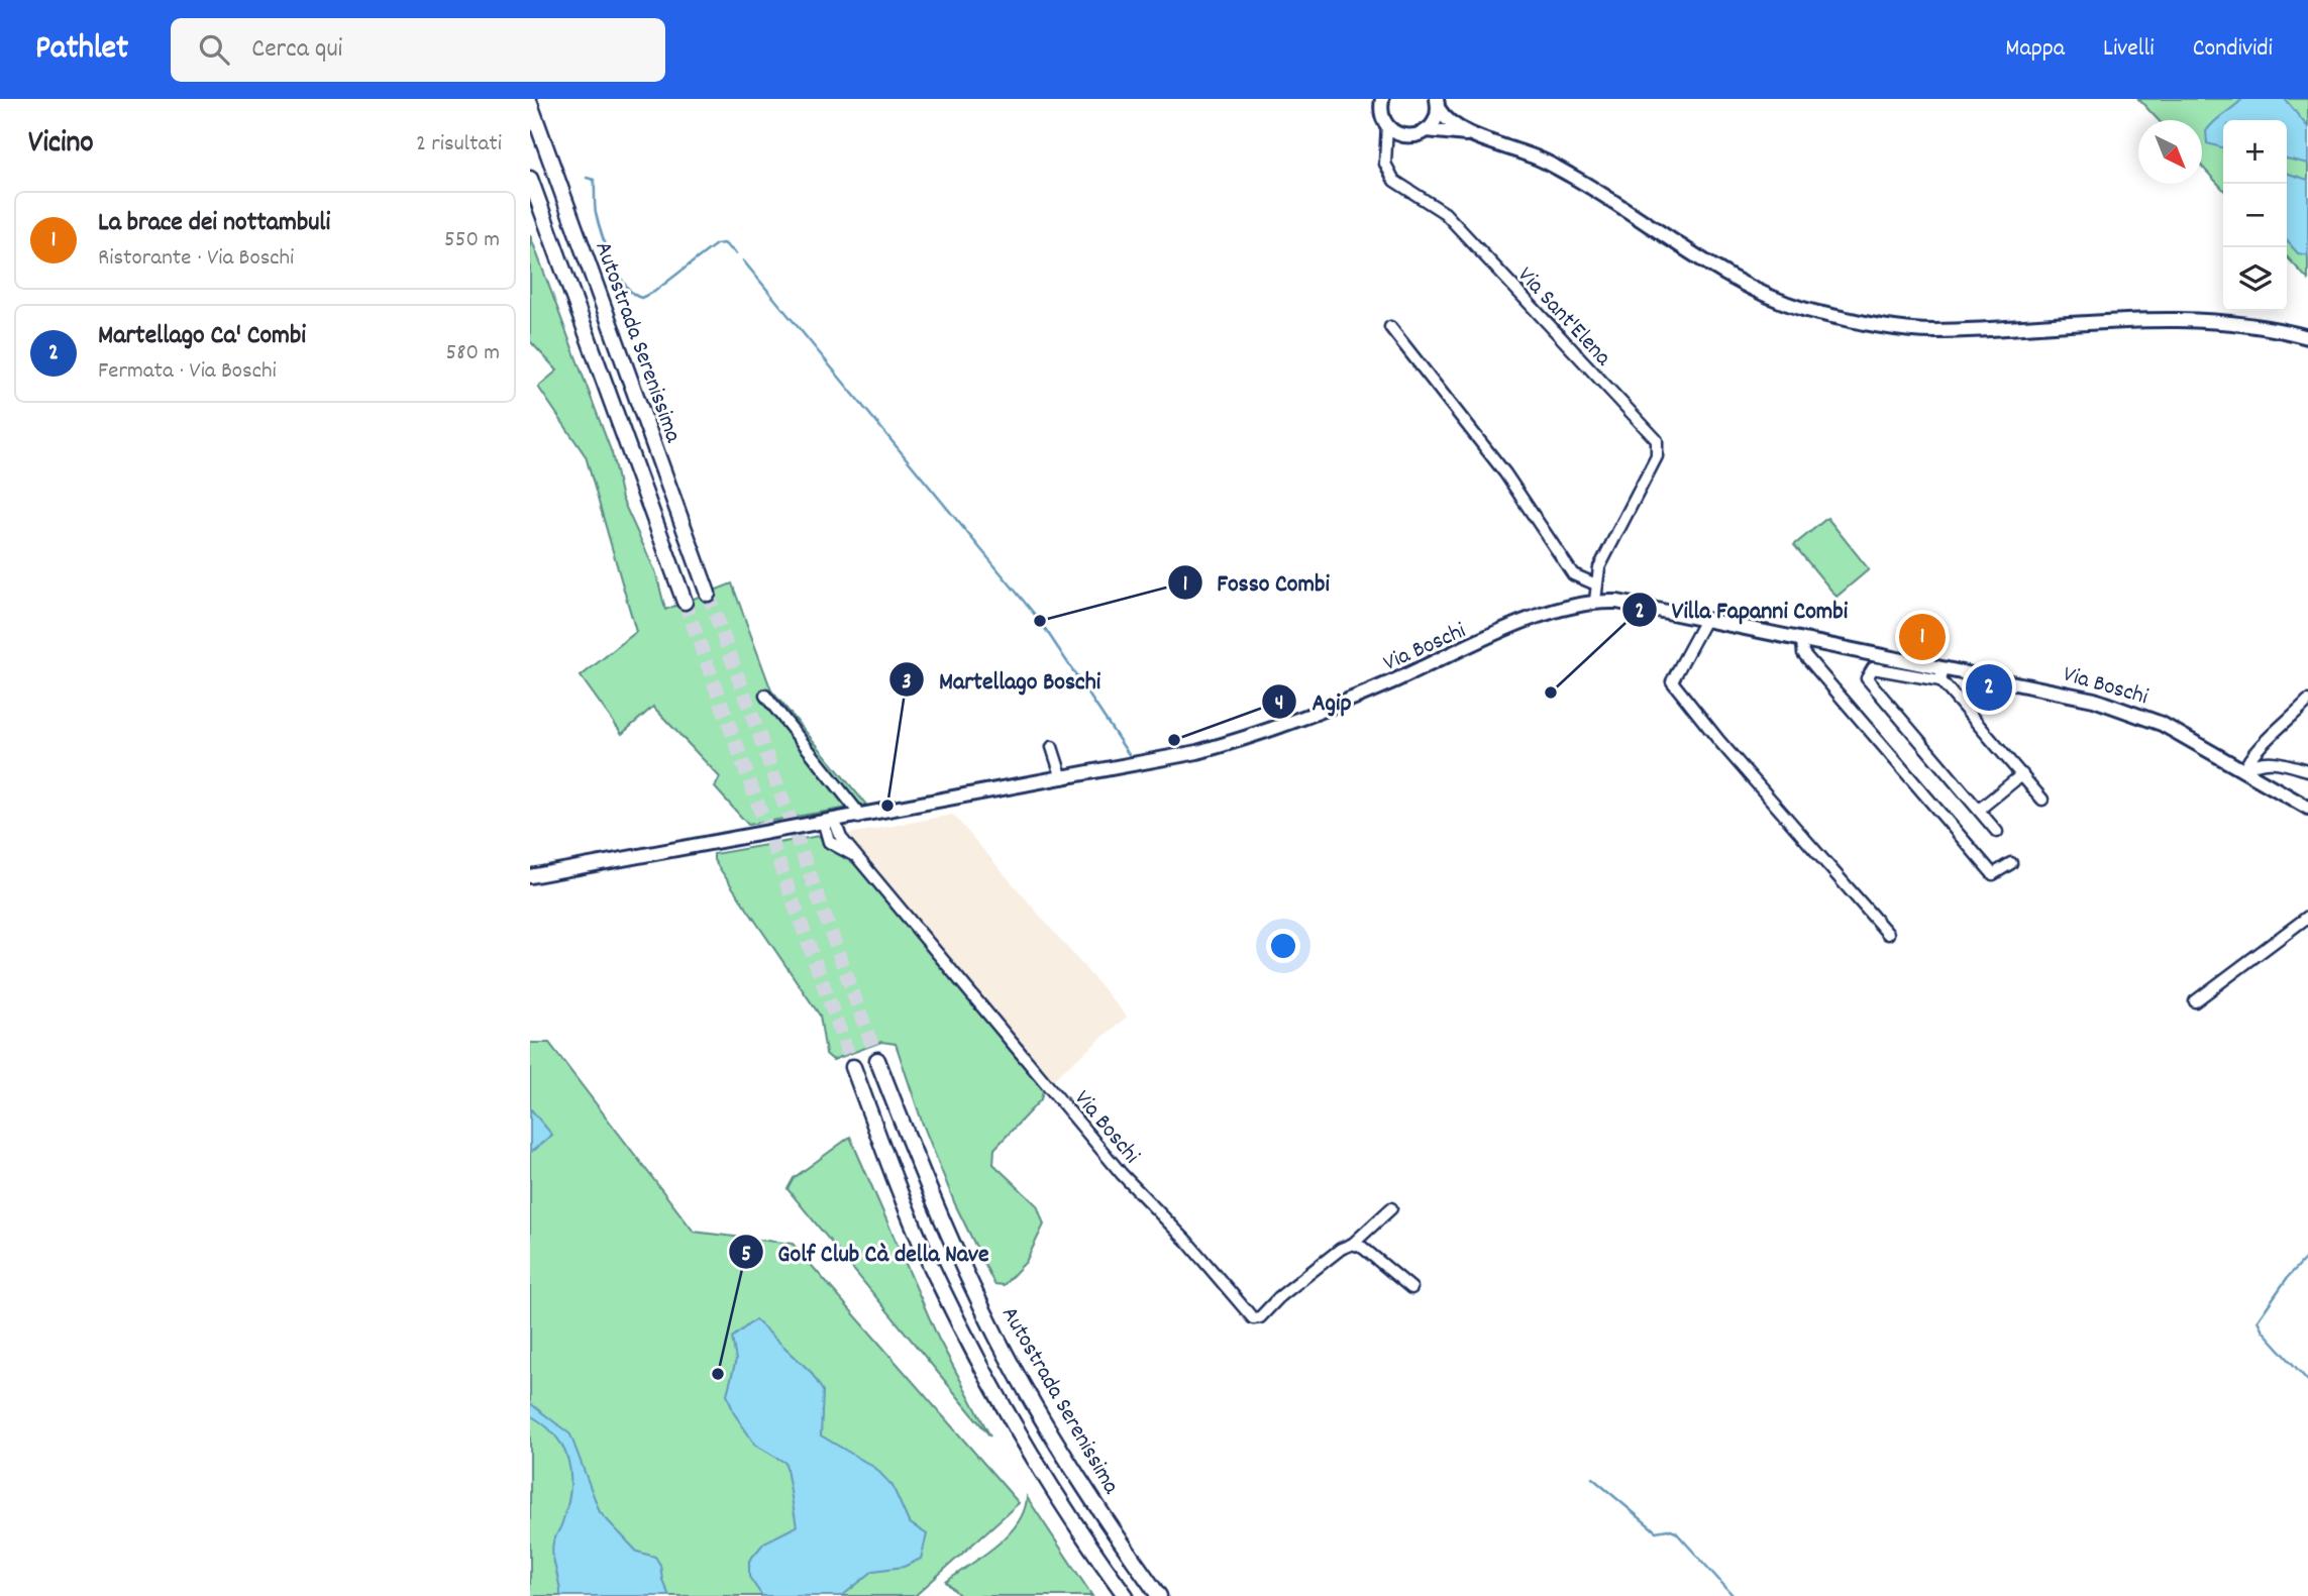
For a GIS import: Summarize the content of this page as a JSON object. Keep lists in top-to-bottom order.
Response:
{
  "streets": {
    "highway": ["Autostrada Serenissima"],
    "main road": ["Via Boschi"],
    "street": ["Via Sant'Elena"]
  },
  "places": [
    "Fosso Combi",
    "Villa Fapanni Combi",
    "Agip",
    "Martellago Boschi",
    "Golf Club Cà della Nave"
  ],
  "north": "bottom right",
  "page": {
    "header": "Pathlet",
    "search": "Cerca qui",
    "nav": ["Mappa", "Livelli", "Condividi"],
    "heading": ["Vicino", "2 risultati"],
    "map_buttons": ["+", "−"],
    "list": [
      {
        "mark": "1",
        "name": "La brace dei nottambuli",
        "note": "Ristorante · Via Boschi",
        "value": "550 m"
      },
      {
        "mark": "2",
        "name": "Martellago Ca' Combi",
        "note": "Fermata · Via Boschi",
        "value": "580 m"
      }
    ],
    "pins": ["1", "2"]
  }
}
